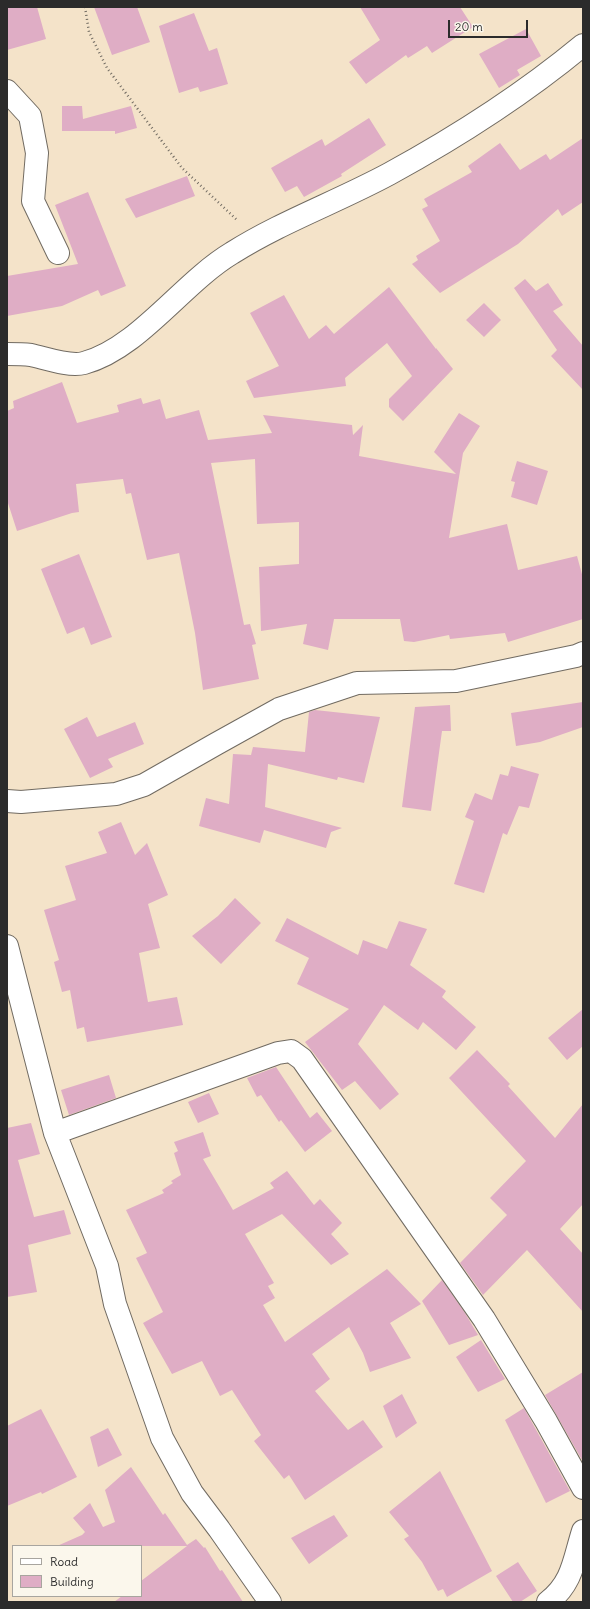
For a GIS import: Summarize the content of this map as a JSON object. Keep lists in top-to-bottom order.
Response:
{
  "legend": ["Road", "Building"],
  "scale_bar": "20 m"
}
